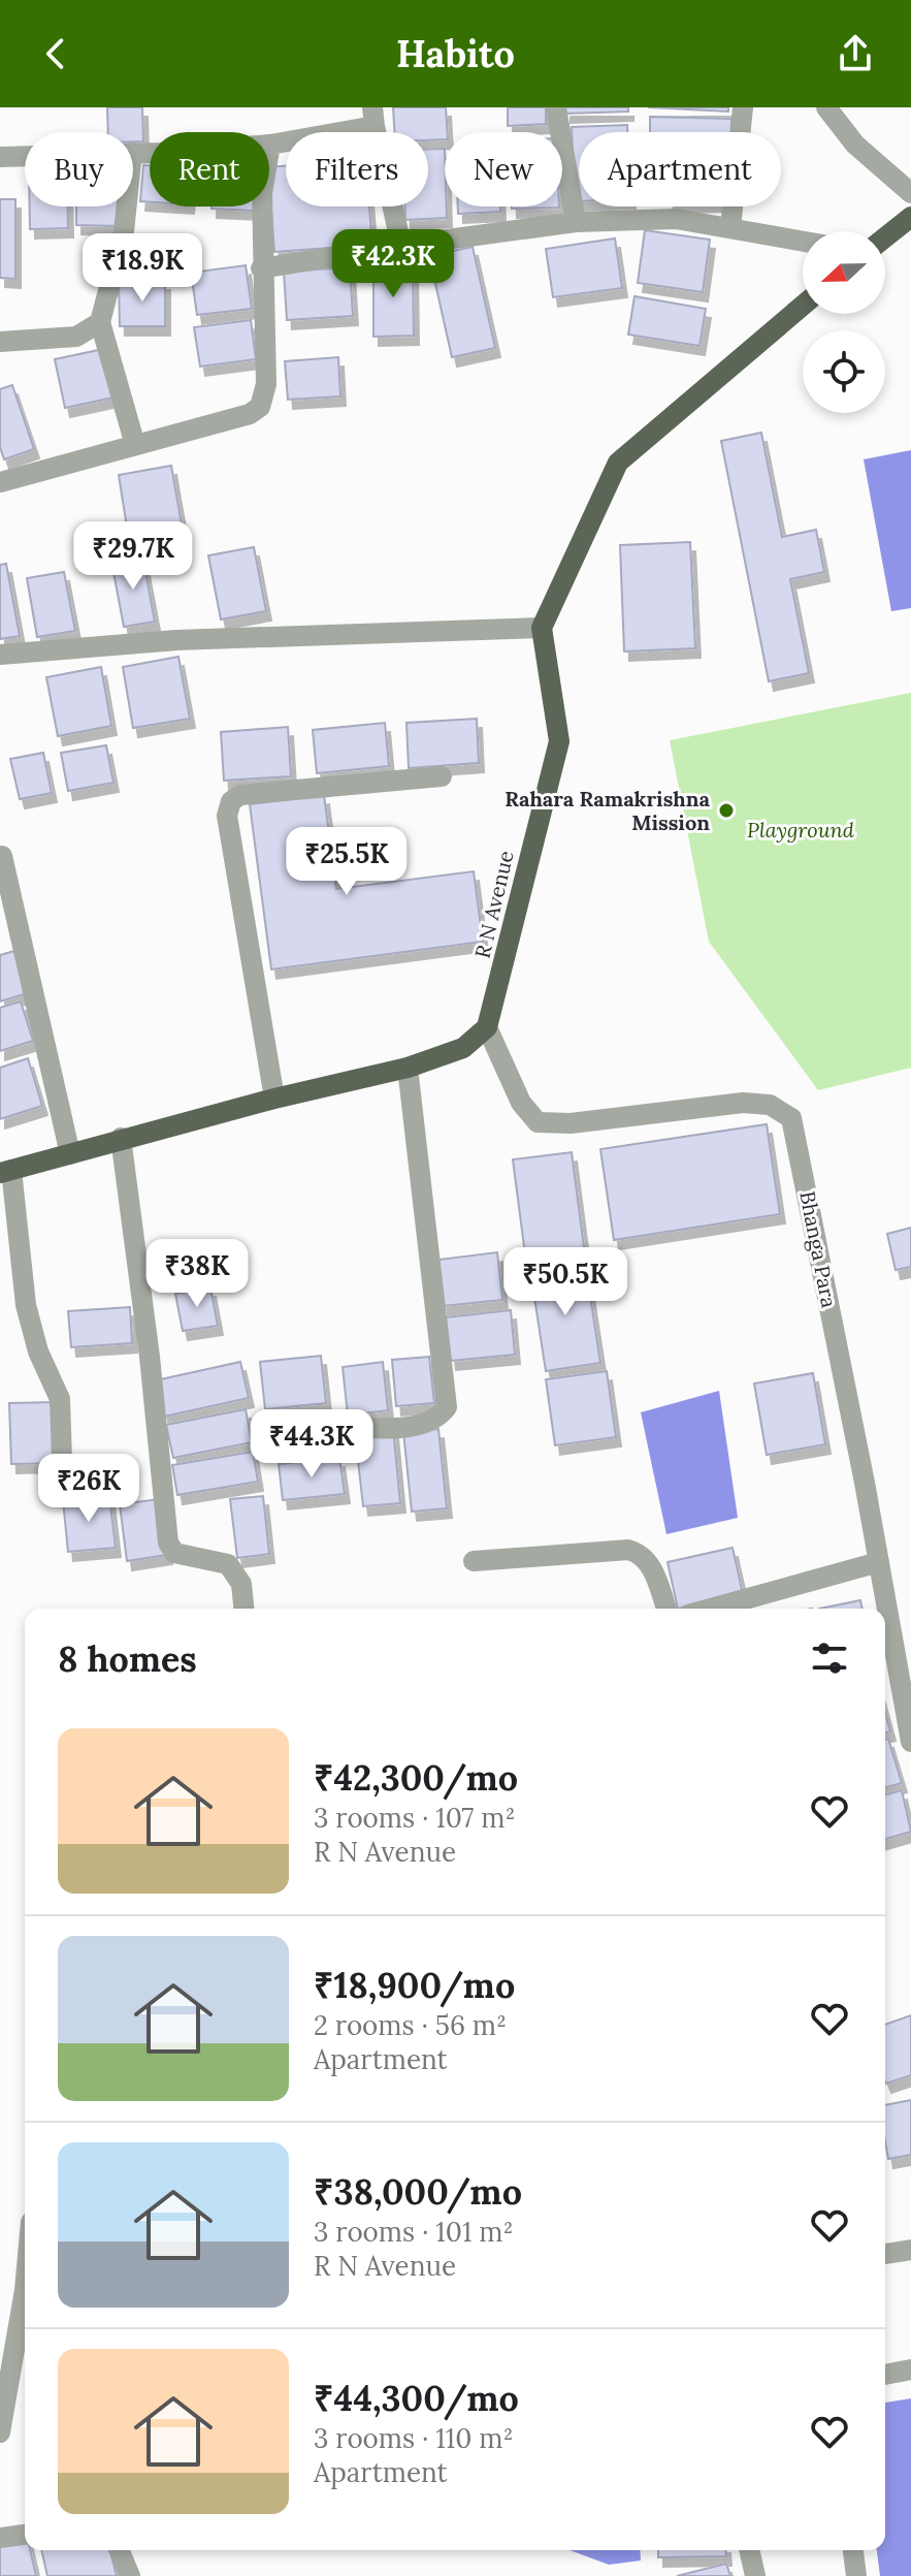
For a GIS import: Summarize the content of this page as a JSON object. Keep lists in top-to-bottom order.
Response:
{
  "streets": {
    "main road": ["R N Avenue"],
    "street": ["Bhanga Para"]
  },
  "crossings": [
    ["R N Avenue", "Bhanga Para"]
  ],
  "parks": ["Playground"],
  "places": ["Rahara Ramakrishna Mission"],
  "north": "left",
  "page": {
    "header": "Habito",
    "chip": [
      "Buy",
      "Rent",
      "Filters",
      "New",
      "Apartment"
    ],
    "price": [
      "₹42.3K",
      "₹18.9K",
      "₹29.7K",
      "₹25.5K",
      "₹38K",
      "₹50.5K",
      "₹44.3K",
      "₹26K"
    ],
    "heading": "8 homes",
    "list": [
      {
        "name": "₹42,300/mo",
        "note": "3 rooms · 107 m² · R N Avenue"
      },
      {
        "name": "₹18,900/mo",
        "note": "2 rooms · 56 m² · Apartment"
      },
      {
        "name": "₹38,000/mo",
        "note": "3 rooms · 101 m² · R N Avenue"
      },
      {
        "name": "₹44,300/mo",
        "note": "3 rooms · 110 m² · Apartment"
      }
    ]
  }
}
